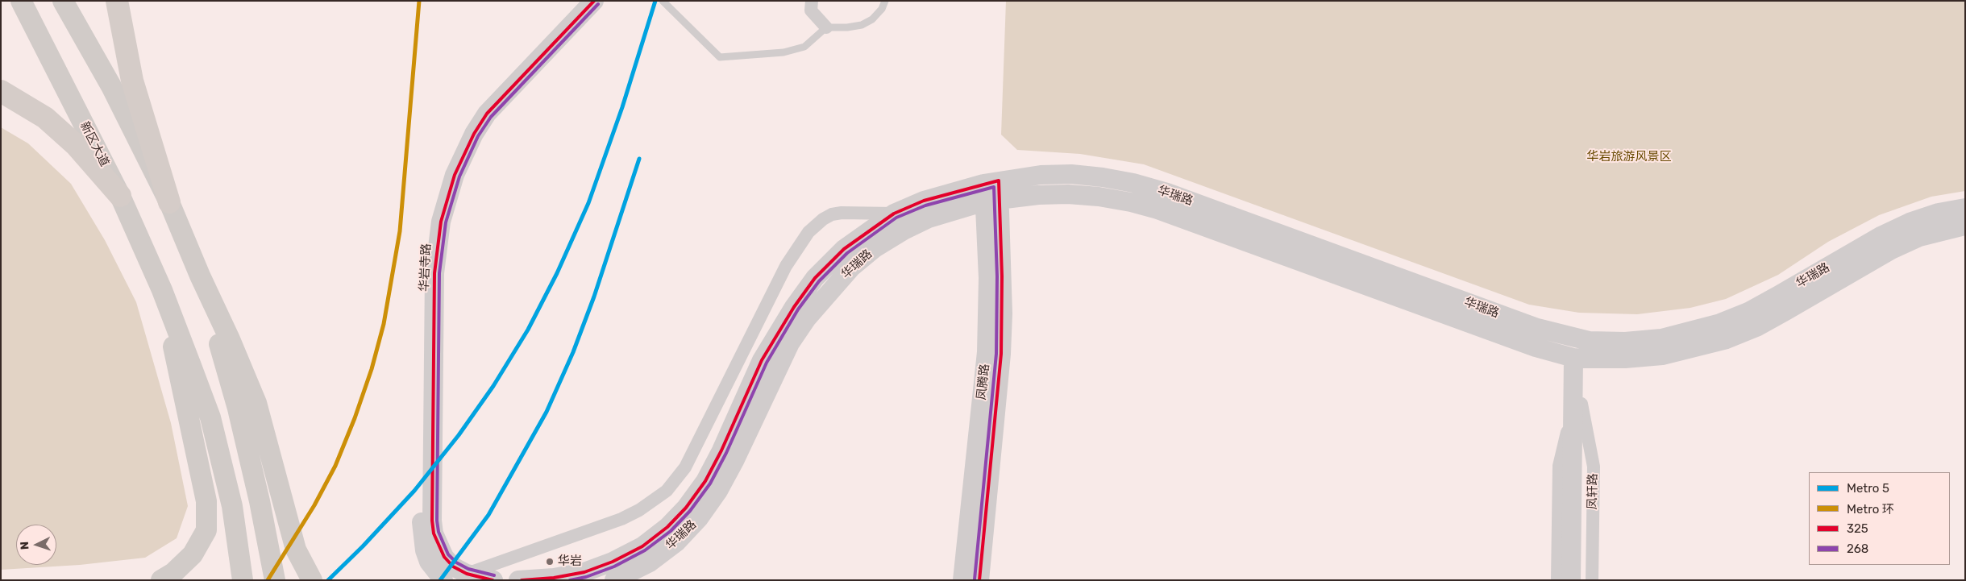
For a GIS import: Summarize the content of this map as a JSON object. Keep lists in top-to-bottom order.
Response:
{
  "streets": {
    "main road": ["新区大道"],
    "street": [
      "华瑞路",
      "华岩寺路",
      "凤腾路",
      "凤轩路"
    ]
  },
  "crossings": [
    ["华瑞路", "凤腾路"],
    ["华瑞路", "凤轩路"]
  ],
  "parks": ["华岩旅游风景区"],
  "places": ["华岩"],
  "lines": [
    "metro line 5",
    "metro line 环",
    "transit line 325",
    "transit line 268"
  ],
  "legend": [
    "Metro 5",
    "Metro 环",
    "325",
    "268"
  ],
  "north": "left"
}
